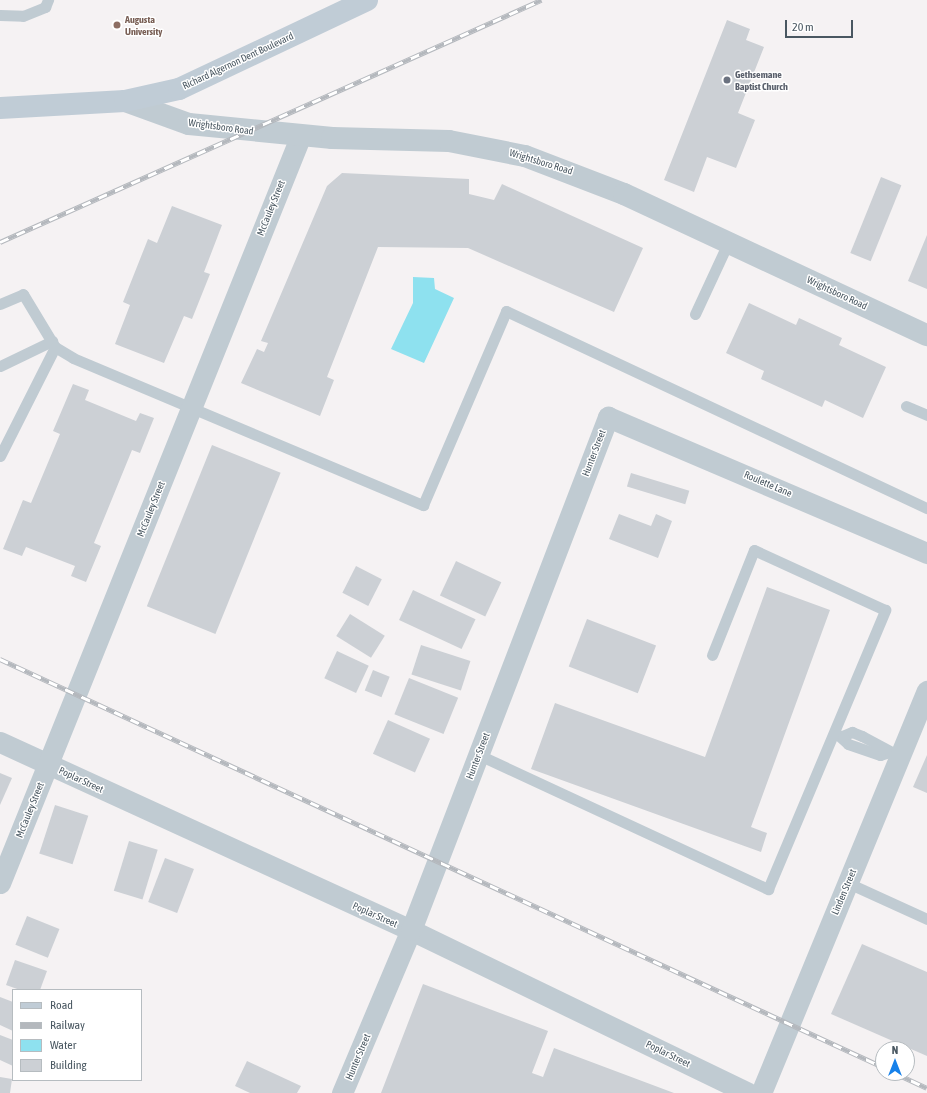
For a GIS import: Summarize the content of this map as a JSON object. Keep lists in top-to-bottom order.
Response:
{
  "streets": {
    "main road": ["Richard Algernon Dent Boulevard"],
    "street": [
      "Wrightsboro Road",
      "McCauley Street",
      "Hunter Street",
      "Roulette Lane",
      "Poplar Street",
      "Linden Street"
    ]
  },
  "crossings": [
    ["Richard Algernon Dent Boulevard", "Wrightsboro Road"],
    ["Wrightsboro Road", "McCauley Street"],
    ["McCauley Street", "Poplar Street"],
    ["Hunter Street", "Roulette Lane"],
    ["Hunter Street", "Poplar Street"]
  ],
  "places": ["Augusta University", "Gethsemane Baptist Church"],
  "legend": [
    "Road",
    "Railway",
    "Water",
    "Building"
  ],
  "scale_bar": "20 m",
  "north": "top"
}
